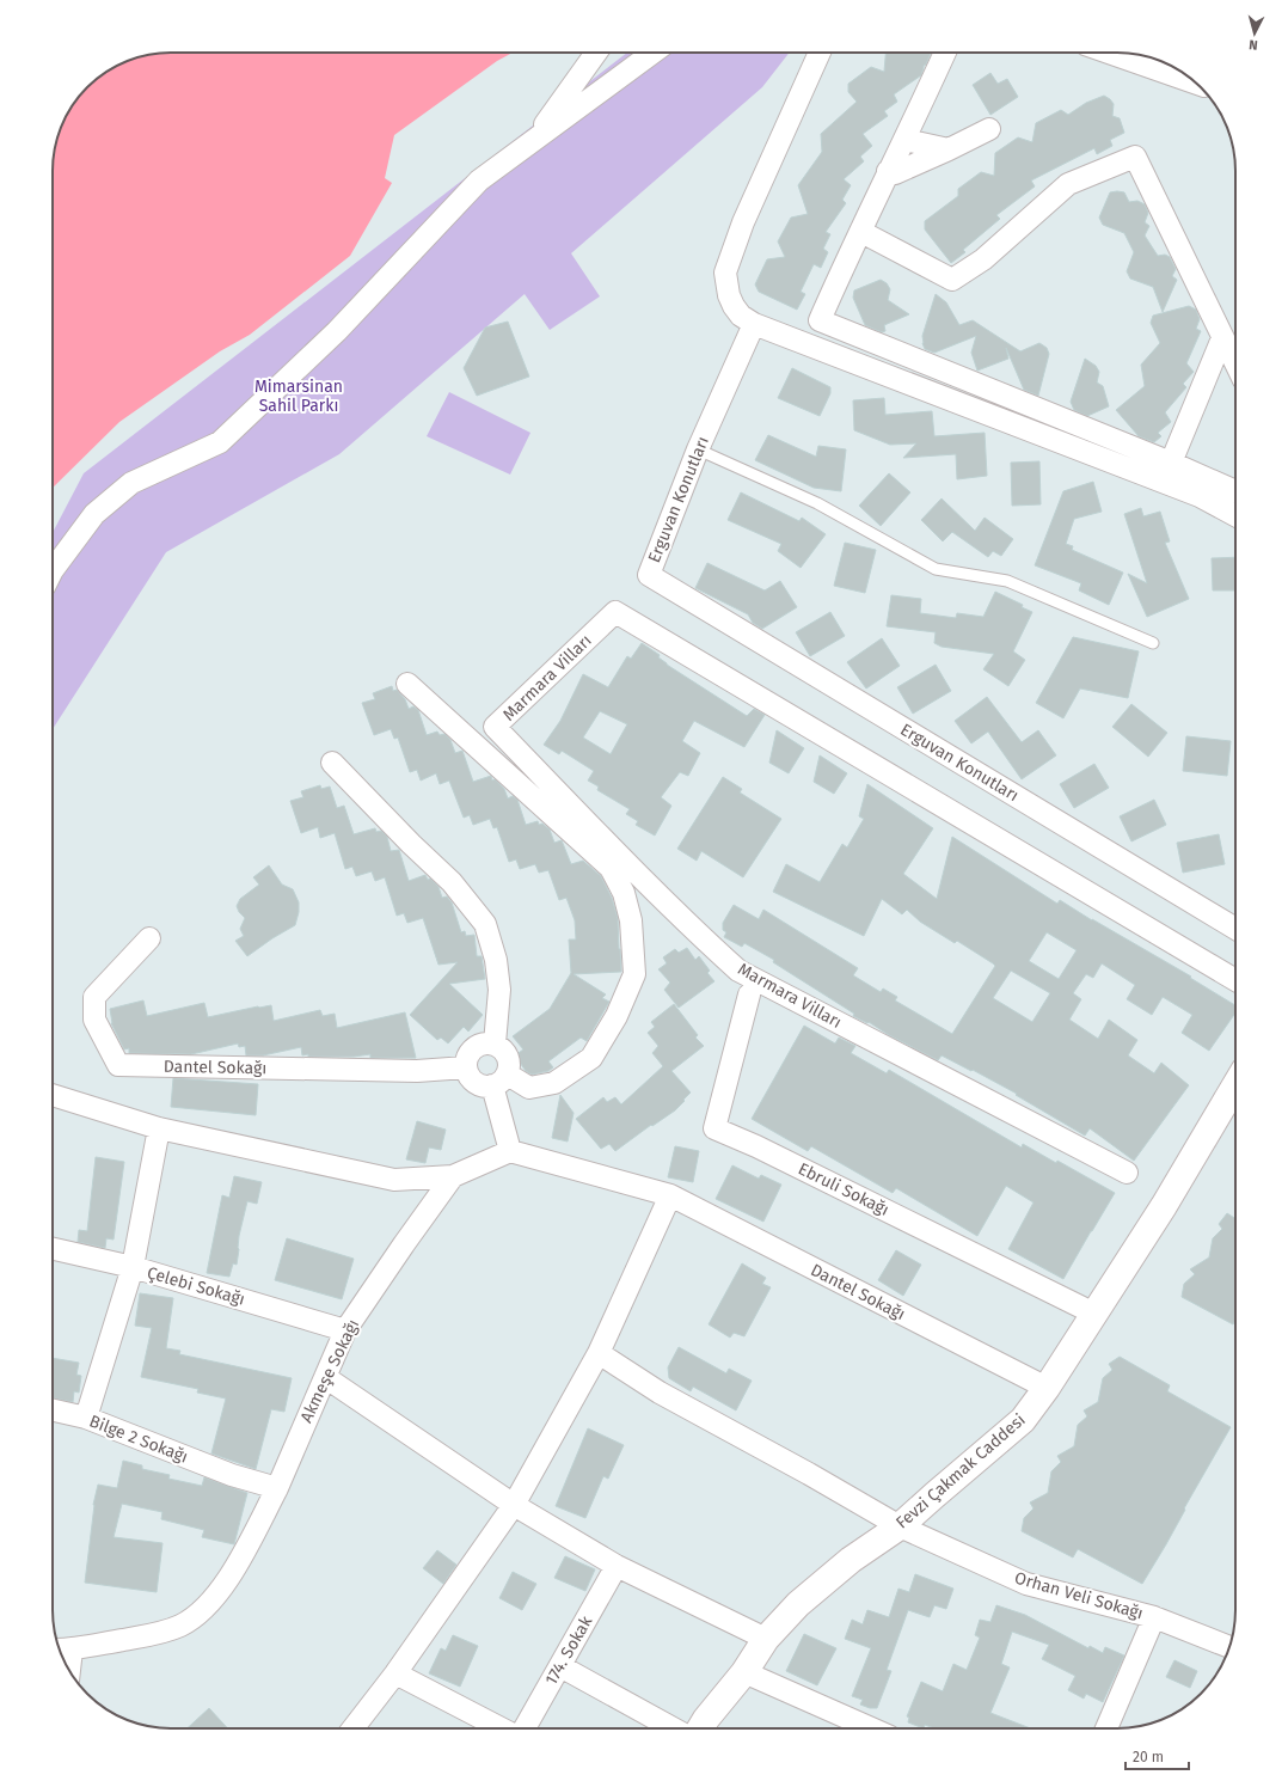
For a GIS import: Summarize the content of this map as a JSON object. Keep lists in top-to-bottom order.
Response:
{
  "streets": {
    "street": [
      "Erguvan Konutları",
      "Marmara Vilları",
      "Dantel Sokağı",
      "Ebruli Sokağı",
      "Çelebi Sokağı",
      "Akmeşe Sokağı",
      "Bilge 2 Sokağı",
      "Fevzi Çakmak Caddesi",
      "Orhan Veli Sokağı",
      "174. Sokak"
    ]
  },
  "crossings": [
    ["Dantel Sokağı", "Fevzi Çakmak Caddesi"],
    ["Ebruli Sokağı", "Fevzi Çakmak Caddesi"],
    ["Çelebi Sokağı", "Akmeşe Sokağı"],
    ["Akmeşe Sokağı", "Bilge 2 Sokağı"],
    ["Fevzi Çakmak Caddesi", "Orhan Veli Sokağı"]
  ],
  "parks": ["Mimarsinan Sahil Parkı"],
  "scale_bar": "20 m",
  "north": "bottom"
}
